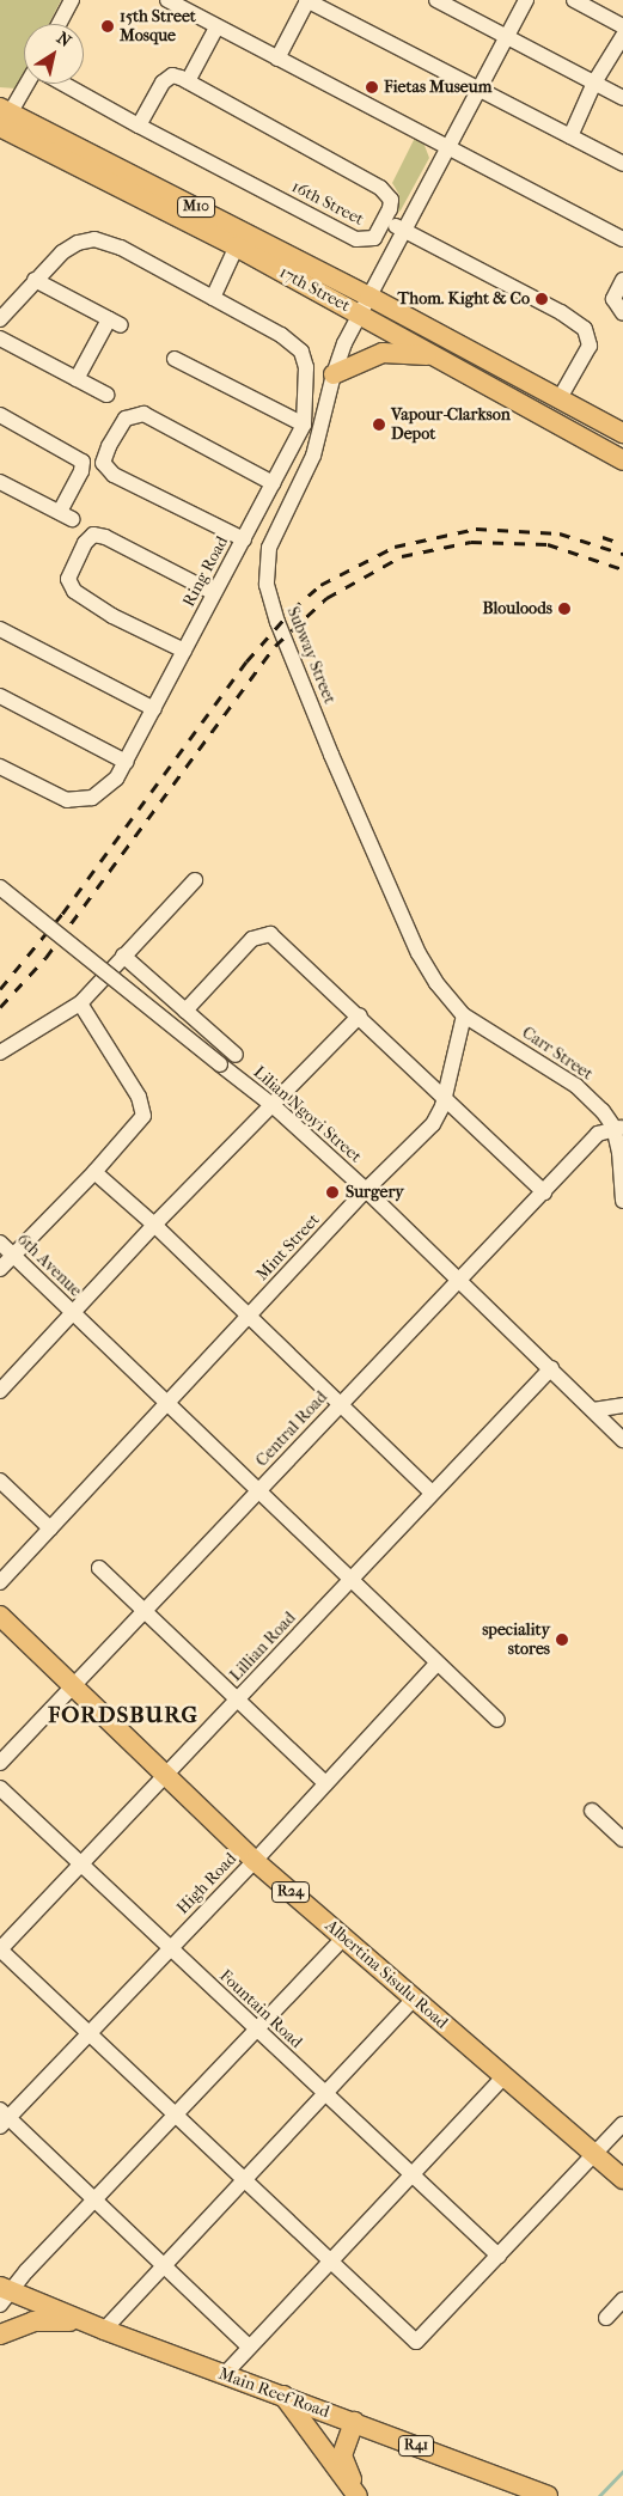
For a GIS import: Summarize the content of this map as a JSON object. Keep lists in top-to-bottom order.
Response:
{
  "streets": {
    "main road": [
      "M10",
      "17th Street",
      "R24",
      "Albertina Sisulu Road",
      "Main Reef Road",
      "R41"
    ],
    "street": [
      "16th Street",
      "Ring Road",
      "Subway Street",
      "Carr Street",
      "Lilian Ngoyi Street",
      "Mint Street",
      "6th Avenue",
      "Central Road",
      "Lillian Road",
      "High Road",
      "Fountain Road"
    ]
  },
  "crossings": [
    ["16th Street", "17th Street"],
    ["16th Street", "Subway Street"],
    ["17th Street", "Subway Street"],
    ["Subway Street", "Carr Street"],
    ["Subway Street", "Mint Street"],
    ["Carr Street", "Mint Street"],
    ["Carr Street", "Central Road"],
    ["Lilian Ngoyi Street", "Mint Street"],
    ["Lilian Ngoyi Street", "Central Road"],
    ["Lilian Ngoyi Street", "Lillian Road"],
    ["Mint Street", "6th Avenue"],
    ["6th Avenue", "Central Road"],
    ["6th Avenue", "Lillian Road"],
    ["6th Avenue", "High Road"],
    ["Central Road", "Albertina Sisulu Road"],
    ["Lillian Road", "Albertina Sisulu Road"],
    ["Lillian Road", "Fountain Road"],
    ["High Road", "Albertina Sisulu Road"],
    ["High Road", "Fountain Road"]
  ],
  "districts": ["FORDSBURG"],
  "places": [
    "15th Street Mosque",
    "Fietas Museum",
    "Thom. Kight & Co",
    "Vapour-Clarkson Depot",
    "Blouloods",
    "Surgery",
    "speciality stores"
  ],
  "north": "top right"
}
